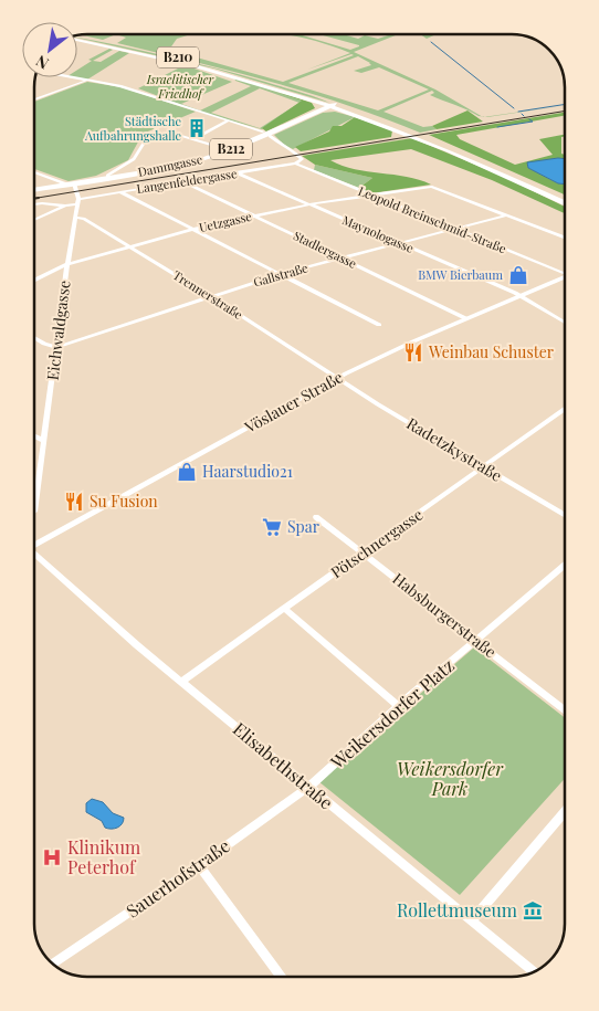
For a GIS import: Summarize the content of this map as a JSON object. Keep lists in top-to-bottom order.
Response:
{
  "streets": {
    "main road": ["B210", "B212", "Dammgasse"],
    "street": [
      "Langenfeldergasse",
      "Leopold Breinschmid-Straße",
      "Uetzgasse",
      "Maynologasse",
      "Stadlergasse",
      "Gallstraße",
      "Trennerstraße",
      "Eichwaldgasse",
      "Vöslauer Straße",
      "Radetzkystraße",
      "Pötschnergasse",
      "Habsburgerstraße",
      "Weikersdorfer Platz",
      "Elisabethstraße",
      "Sauerhofstraße"
    ]
  },
  "crossings": [
    ["B210", "Dammgasse"],
    ["Dammgasse", "Eichwaldgasse"],
    ["Langenfeldergasse", "Leopold Breinschmid-Straße"],
    ["Langenfeldergasse", "Maynologasse"],
    ["Langenfeldergasse", "Stadlergasse"],
    ["Langenfeldergasse", "Eichwaldgasse"],
    ["Leopold Breinschmid-Straße", "Uetzgasse"],
    ["Leopold Breinschmid-Straße", "Gallstraße"],
    ["Uetzgasse", "Maynologasse"],
    ["Uetzgasse", "Stadlergasse"],
    ["Uetzgasse", "Gallstraße"],
    ["Uetzgasse", "Trennerstraße"],
    ["Uetzgasse", "Eichwaldgasse"],
    ["Maynologasse", "Gallstraße"],
    ["Maynologasse", "Vöslauer Straße"],
    ["Stadlergasse", "Gallstraße"],
    ["Stadlergasse", "Vöslauer Straße"],
    ["Gallstraße", "Trennerstraße"],
    ["Gallstraße", "Eichwaldgasse"],
    ["Trennerstraße", "Eichwaldgasse"],
    ["Trennerstraße", "Vöslauer Straße"],
    ["Trennerstraße", "Radetzkystraße"],
    ["Vöslauer Straße", "Radetzkystraße"],
    ["Radetzkystraße", "Pötschnergasse"],
    ["Pötschnergasse", "Habsburgerstraße"],
    ["Pötschnergasse", "Elisabethstraße"],
    ["Habsburgerstraße", "Weikersdorfer Platz"],
    ["Weikersdorfer Platz", "Elisabethstraße"],
    ["Weikersdorfer Platz", "Sauerhofstraße"],
    ["Elisabethstraße", "Sauerhofstraße"]
  ],
  "parks": ["Israelitischer Friedhof", "Weikersdorfer Park"],
  "places": {
    "building": ["Städtische Aufbahrungshalle"],
    "shop": ["BMW Bierbaum", "Haarstudio21"],
    "restaurant": ["Weinbau Schuster", "Su Fusion"],
    "supermarket": ["Spar"],
    "hospital": ["Klinikum Peterhof"],
    "museum": ["Rollettmuseum"]
  },
  "north": "bottom left"
}
